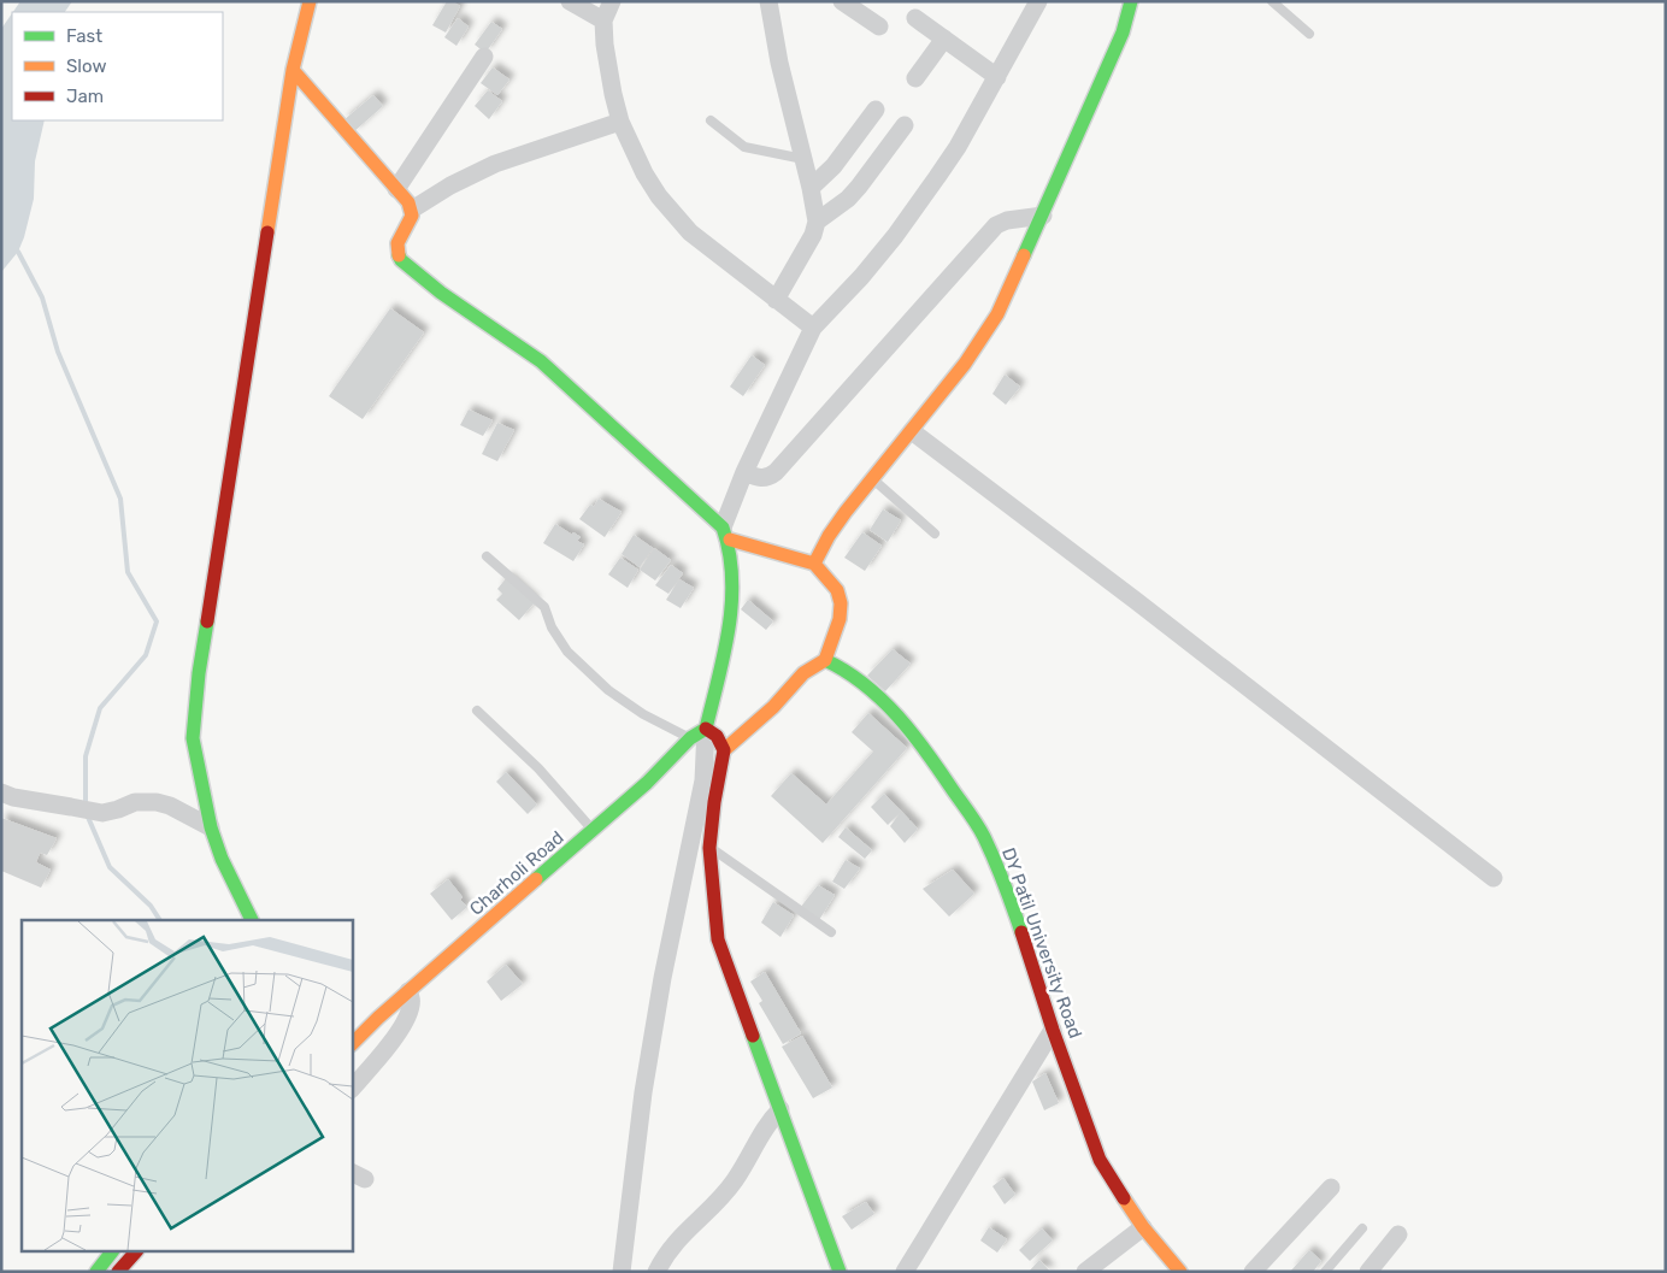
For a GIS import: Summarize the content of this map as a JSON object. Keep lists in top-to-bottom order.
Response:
{
  "streets": {
    "street": ["Charholi Road", "DY Patil University Road"]
  },
  "legend": ["Fast", "Slow", "Jam"]
}
